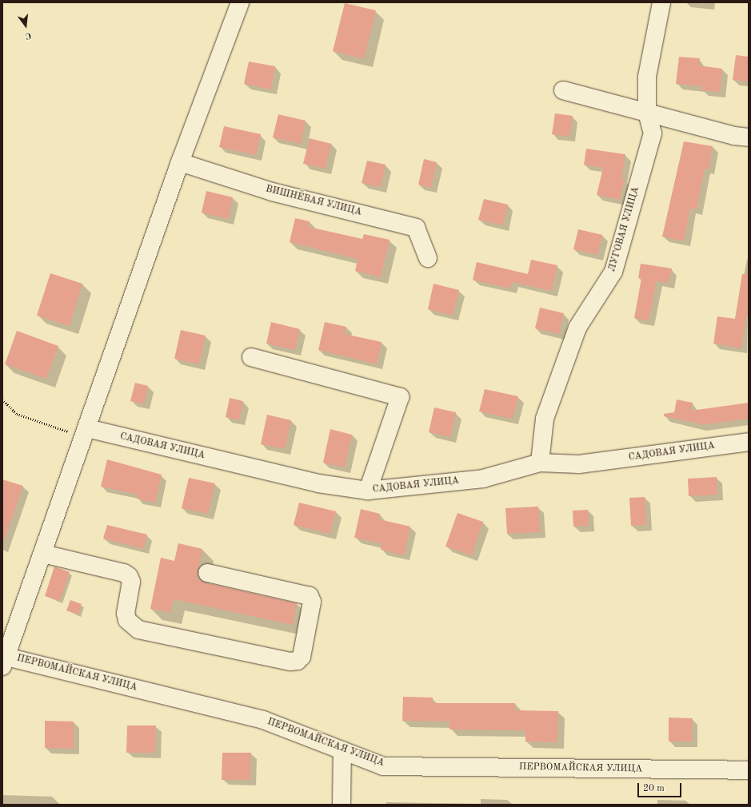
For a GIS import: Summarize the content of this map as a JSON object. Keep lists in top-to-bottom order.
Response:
{
  "streets": {
    "street": [
      "ВИШНЁВАЯ УЛИЦА",
      "ЛУГОВАЯ УЛИЦА",
      "САДОВАЯ УЛИЦА",
      "ПЕРВОМАЙСКАЯ УЛИЦА"
    ]
  },
  "crossings": [
    ["ЛУГОВАЯ УЛИЦА", "САДОВАЯ УЛИЦА"]
  ],
  "scale_bar": "20 m",
  "north": "bottom"
}
